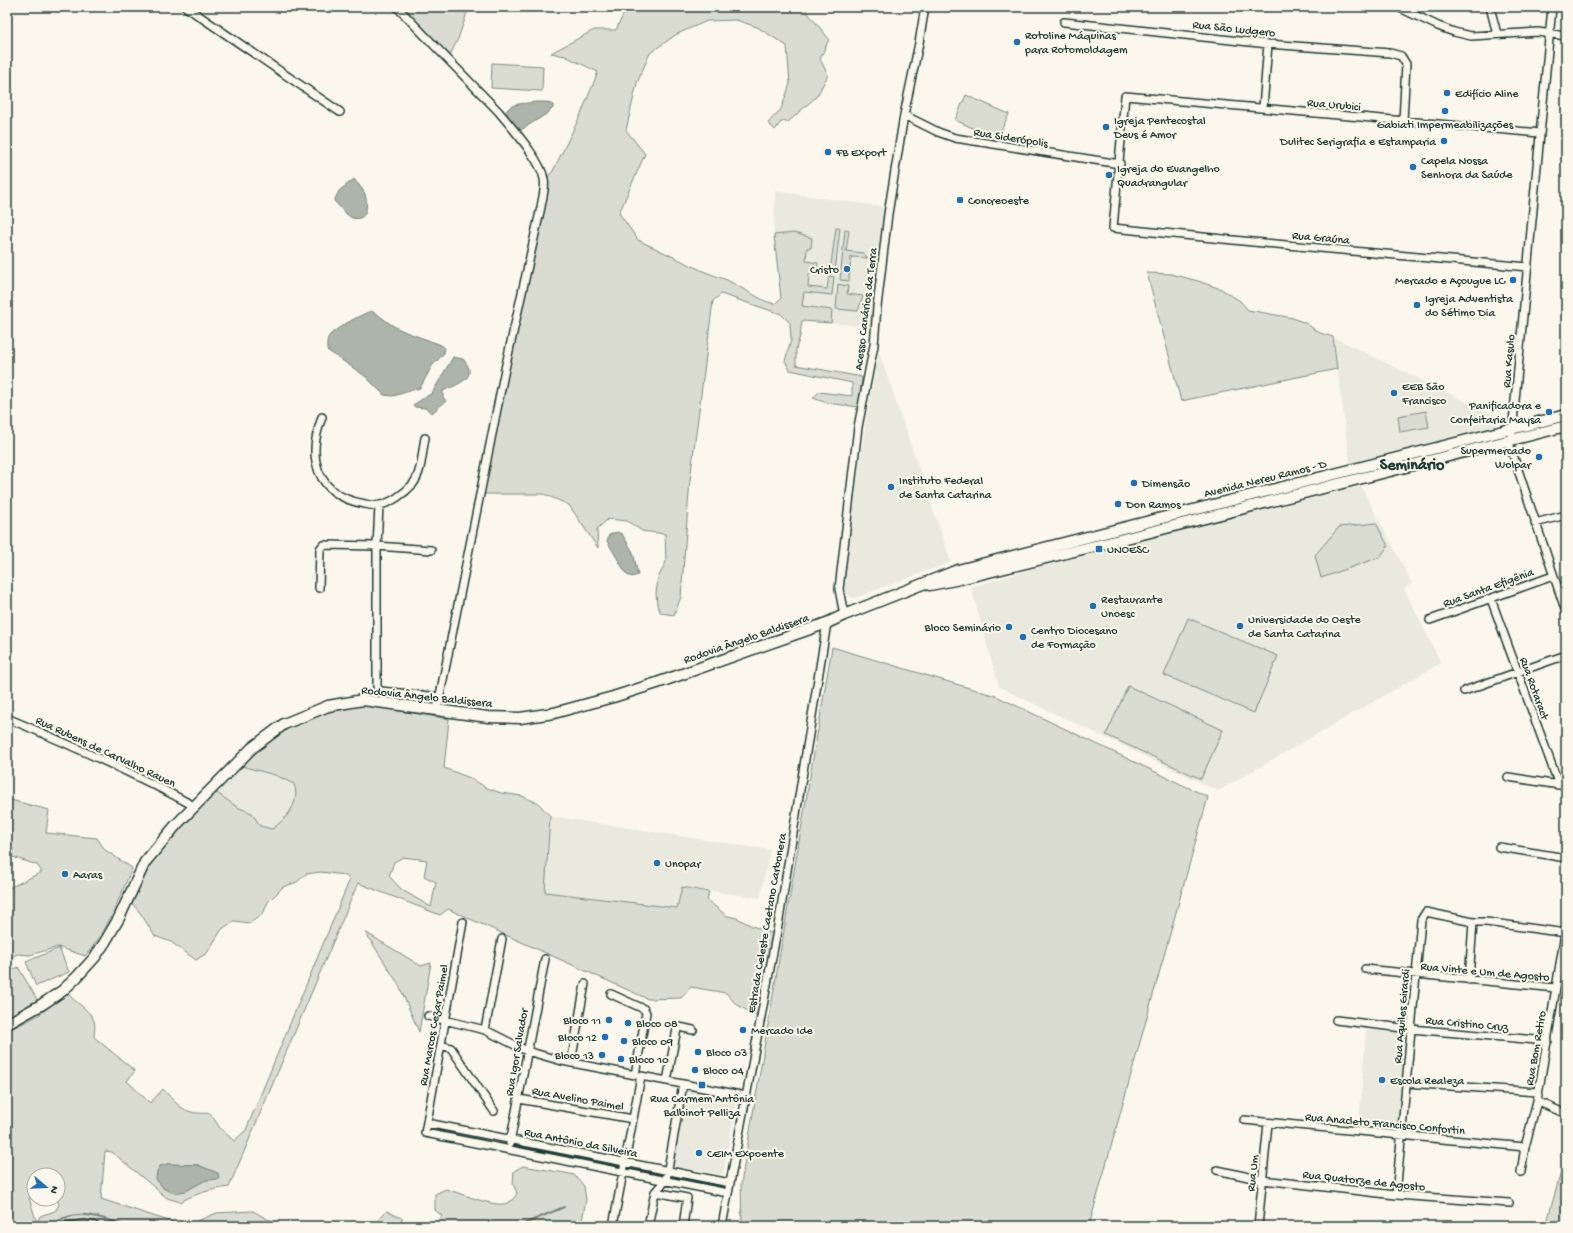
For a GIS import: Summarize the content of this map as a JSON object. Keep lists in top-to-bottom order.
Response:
{
  "streets": {
    "street": [
      "Rua São Ludgero",
      "Rua Urubici",
      "Rua Siderópolis",
      "Rua Graúna",
      "Acesso Canários da Terra",
      "Rua Kasulo",
      "Avenida Nereu Ramos - D",
      "Rua Santa Efigênia",
      "Rodovia Ângelo Baldissera",
      "Rua Rotaract",
      "Rua Rubens de Carvalho Rauen",
      "Estrada Celeste Caetano Carbonera",
      "Rua Vinte e Um de Agosto",
      "Rua Aquiles Girardi",
      "Rua Cristino Cruz",
      "Rua Marcos Cezar Paimel",
      "Rua Bom Retiro",
      "Rua Igor Salvador",
      "Rua Avelino Paimel",
      "Rua Anacleto Francisco Confortin",
      "Rua Antônio da Silveira",
      "Rua Um",
      "Rua Quatorze de Agosto"
    ]
  },
  "crossings": [
    ["Rua São Ludgero", "Rua Urubici"],
    ["Rua Urubici", "Rua Siderópolis"],
    ["Rua Urubici", "Rua Graúna"],
    ["Rua Urubici", "Rua Kasulo"],
    ["Rua Siderópolis", "Rua Graúna"],
    ["Rua Siderópolis", "Acesso Canários da Terra"],
    ["Rua Graúna", "Rua Kasulo"],
    ["Acesso Canários da Terra", "Avenida Nereu Ramos - D"],
    ["Rua Kasulo", "Avenida Nereu Ramos - D"],
    ["Rua Kasulo", "Rua Santa Efigênia"],
    ["Avenida Nereu Ramos - D", "Rodovia Ângelo Baldissera"],
    ["Avenida Nereu Ramos - D", "Estrada Celeste Caetano Carbonera"],
    ["Rua Santa Efigênia", "Rua Rotaract"],
    ["Rodovia Ângelo Baldissera", "Rua Rubens de Carvalho Rauen"],
    ["Rodovia Ângelo Baldissera", "Estrada Celeste Caetano Carbonera"],
    ["Estrada Celeste Caetano Carbonera", "Rua Antônio da Silveira"],
    ["Rua Vinte e Um de Agosto", "Rua Aquiles Girardi"],
    ["Rua Vinte e Um de Agosto", "Rua Bom Retiro"],
    ["Rua Aquiles Girardi", "Rua Cristino Cruz"],
    ["Rua Aquiles Girardi", "Rua Anacleto Francisco Confortin"],
    ["Rua Aquiles Girardi", "Rua Quatorze de Agosto"],
    ["Rua Cristino Cruz", "Rua Bom Retiro"],
    ["Rua Marcos Cezar Paimel", "Rua Antônio da Silveira"],
    ["Rua Bom Retiro", "Rua Anacleto Francisco Confortin"],
    ["Rua Igor Salvador", "Rua Avelino Paimel"],
    ["Rua Igor Salvador", "Rua Antônio da Silveira"],
    ["Rua Anacleto Francisco Confortin", "Rua Um"],
    ["Rua Um", "Rua Quatorze de Agosto"]
  ],
  "districts": ["Seminário"],
  "places": {
    "other": [
      "Rotoline Máquinas para Rotomoldagem",
      "Edifício Aline",
      "Gabiati Impermeabilizações",
      "Igreja Pentecostal Deus é Amor",
      "Dulitec Serigrafia e Estamparia",
      "FB Export",
      "Capela Nossa Senhora da Saúde",
      "Igreja do Evangelho Quadrangular",
      "Concreoeste",
      "Cristo",
      "Mercado e Açougue LC",
      "Igreja Adventista do Sétimo Dia",
      "EEB São Francisco",
      "Panificadora e Confeitaria Maysa",
      "Supermercado Wolpar",
      "Dimensão",
      "Instituto Federal de Santa Catarina",
      "Don Ramos",
      "Restaurante Unoesc",
      "Universidade do Oeste de Santa Catarina",
      "Bloco Seminário",
      "Centro Diocesano de Formação",
      "Unopar",
      "Aaras",
      "Bloco 11",
      "Bloco 08",
      "Mercado Ide",
      "Bloco 12",
      "Bloco 09",
      "Bloco 03",
      "Bloco 13",
      "Bloco 10",
      "Bloco 04",
      "Escola Realeza",
      "CEIM Expoente"
    ],
    "transit": ["UNOESC", "Rua Carmem Antônia Balbinot Pelliza"]
  },
  "north": "right"
}
